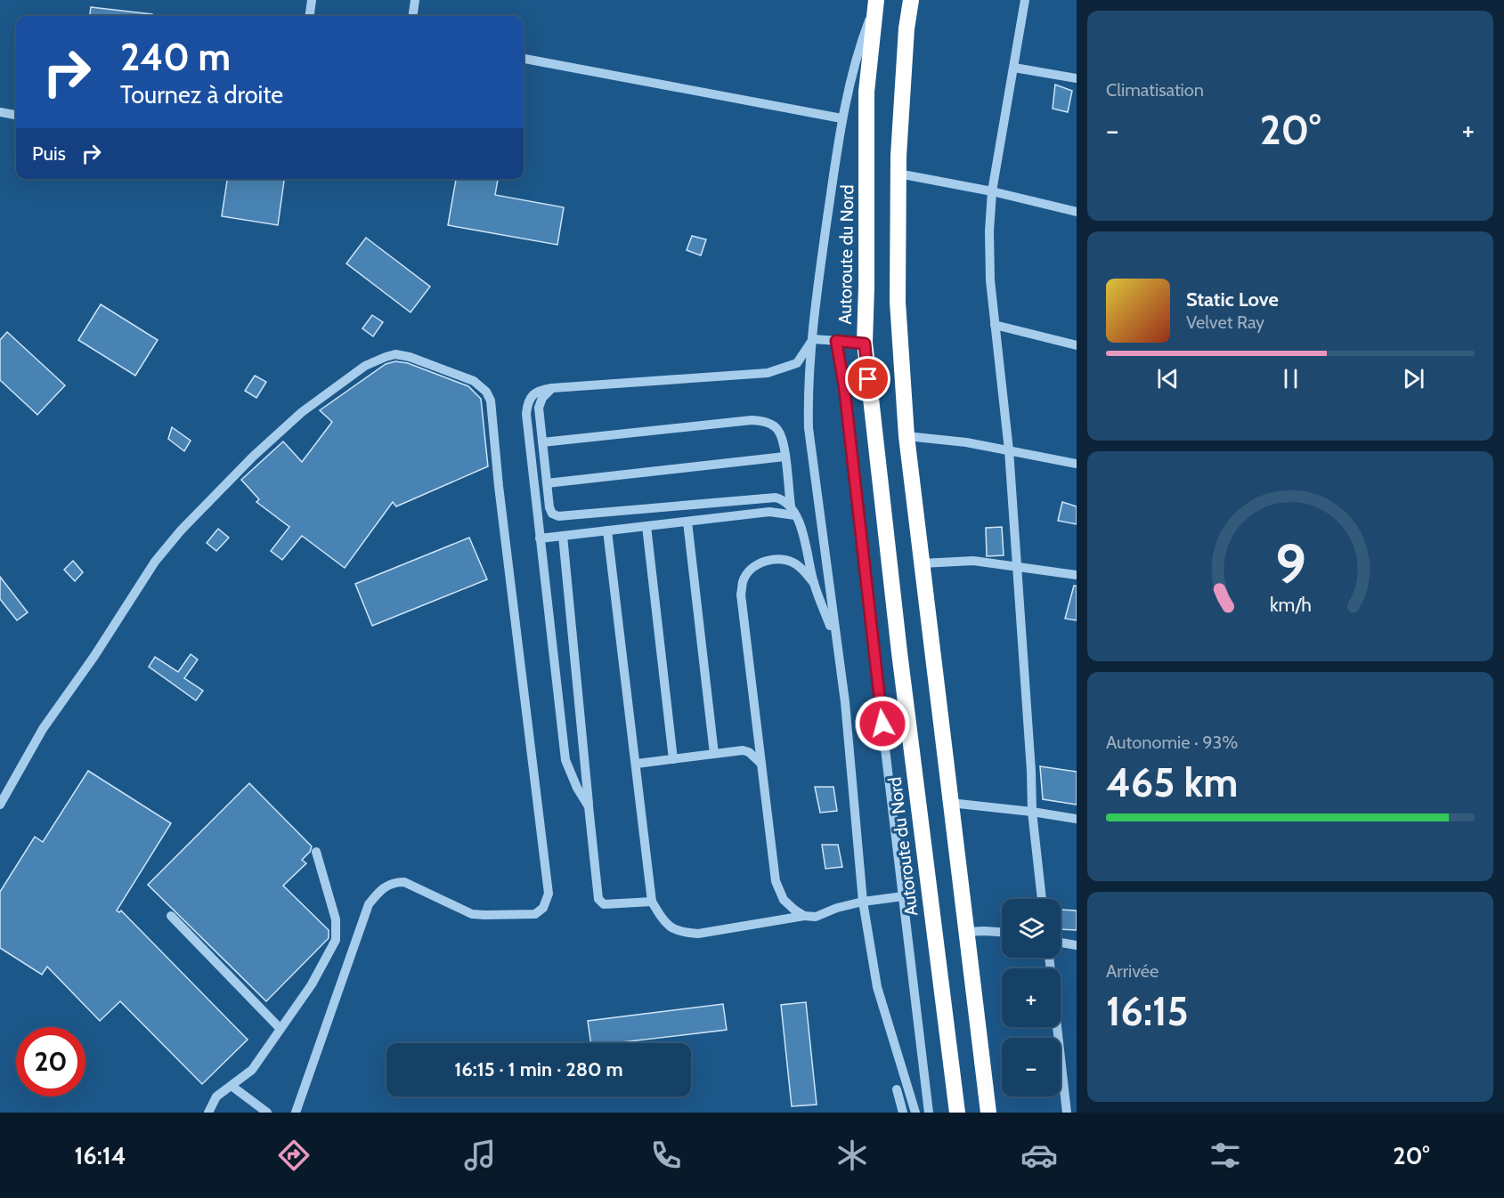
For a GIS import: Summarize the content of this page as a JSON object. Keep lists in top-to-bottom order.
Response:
{
  "streets": {
    "highway": ["Autoroute du Nord"]
  },
  "page": {
    "tile": [
      "Climatisation",
      ["Autonomie · 93%", "465 km"],
      ["Arrivée", "16:15"]
    ],
    "turn": ["240 m", "Tournez à droite"],
    "heat": ["−", "20°", "+"],
    "then": "Puis",
    "song": ["Static Love", "Velvet Ray"],
    "map_buttons": ["+", "−"],
    "limit": "20",
    "trip": "16:15 · 1 min · 280 m",
    "tabs": ["16:14", "20°"],
    "gauge": ["9", "km/h"]
  }
}
